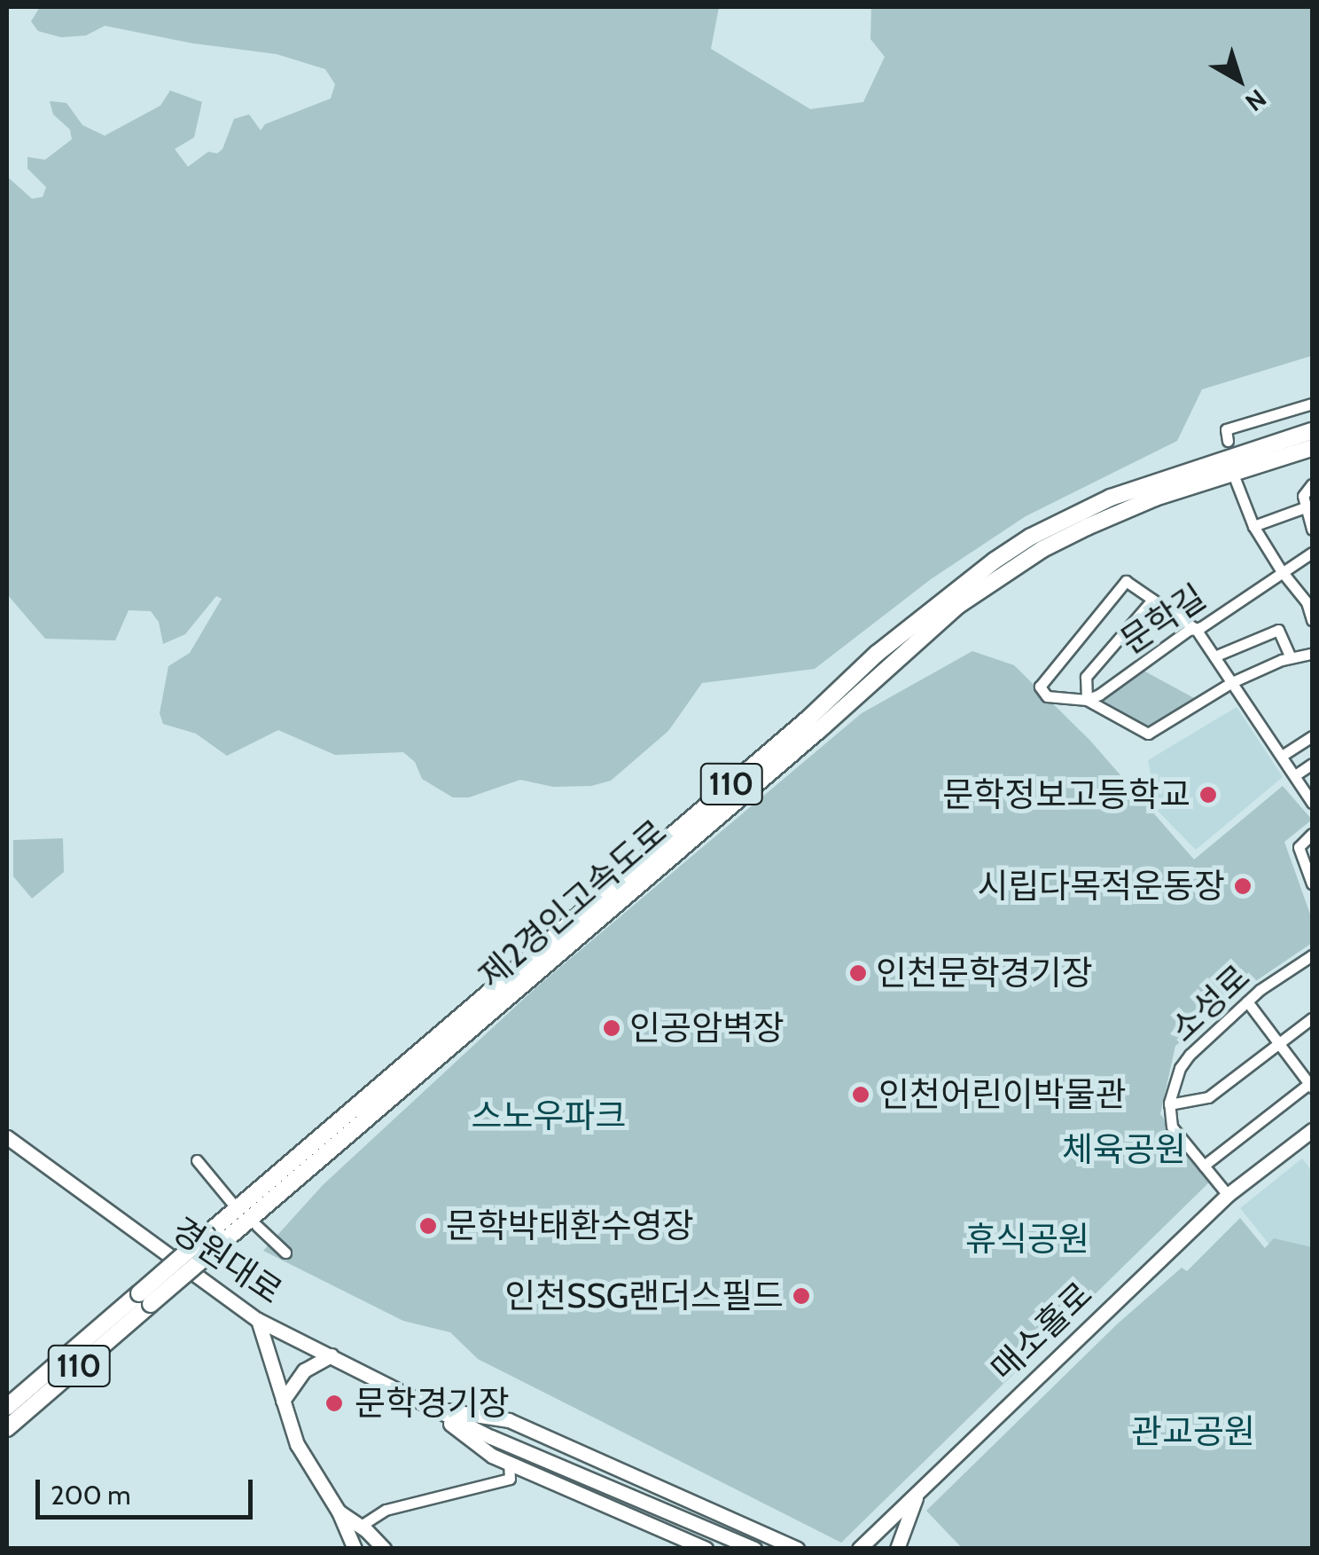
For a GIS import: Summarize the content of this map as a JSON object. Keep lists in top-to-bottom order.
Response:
{
  "streets": {
    "highway": ["110", "제2경인고속도로"],
    "main road": ["경원대로", "매소홀로"],
    "street": ["문학길", "소성로"]
  },
  "parks": [
    "스노우파크",
    "체육공원",
    "휴식공원",
    "관교공원"
  ],
  "places": [
    "문학정보고등학교",
    "시립다목적운동장",
    "인천문학경기장",
    "인공암벽장",
    "인천어린이박물관",
    "문학박태환수영장",
    "인천SSG랜더스필드",
    "문학경기장"
  ],
  "scale_bar": "200 m",
  "north": "bottom right"
}
